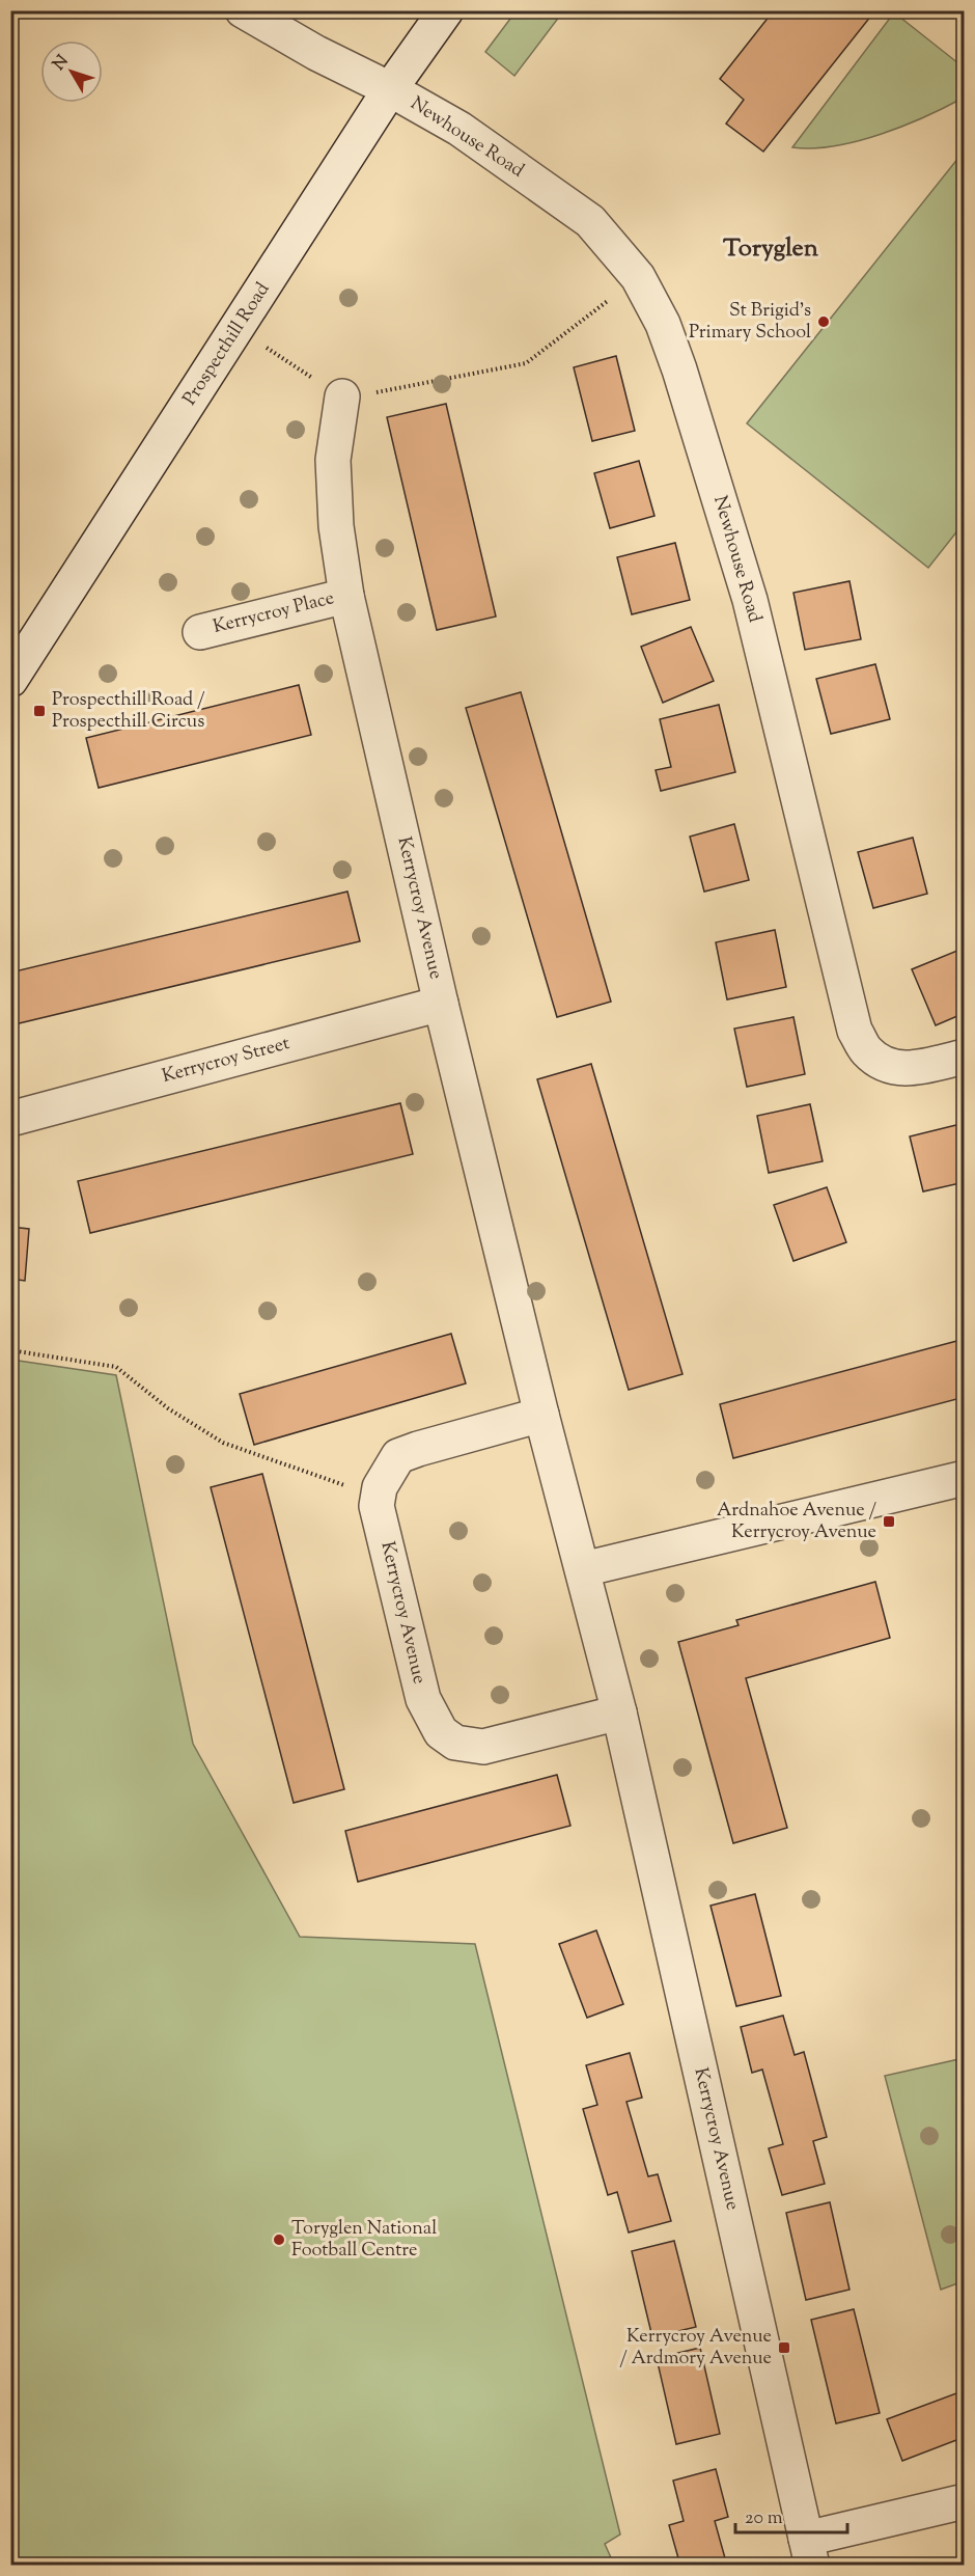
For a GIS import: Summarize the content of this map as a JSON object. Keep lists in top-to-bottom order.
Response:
{
  "streets": {
    "street": [
      "Newhouse Road",
      "Prospecthill Road",
      "Kerrycroy Place",
      "Kerrycroy Avenue",
      "Kerrycroy Street"
    ]
  },
  "crossings": [
    ["Newhouse Road", "Prospecthill Road"],
    ["Kerrycroy Place", "Kerrycroy Avenue"],
    ["Kerrycroy Avenue", "Kerrycroy Street"]
  ],
  "districts": ["Toryglen"],
  "places": {
    "other": ["St Brigid's Primary School", "Toryglen National Football Centre"],
    "transit": ["Prospecthill Road / Prospecthill Circus", "Ardnahoe Avenue / Kerrycroy Avenue", "Kerrycroy Avenue / Ardmory Avenue"]
  },
  "scale_bar": "20 m",
  "north": "top left"
}
